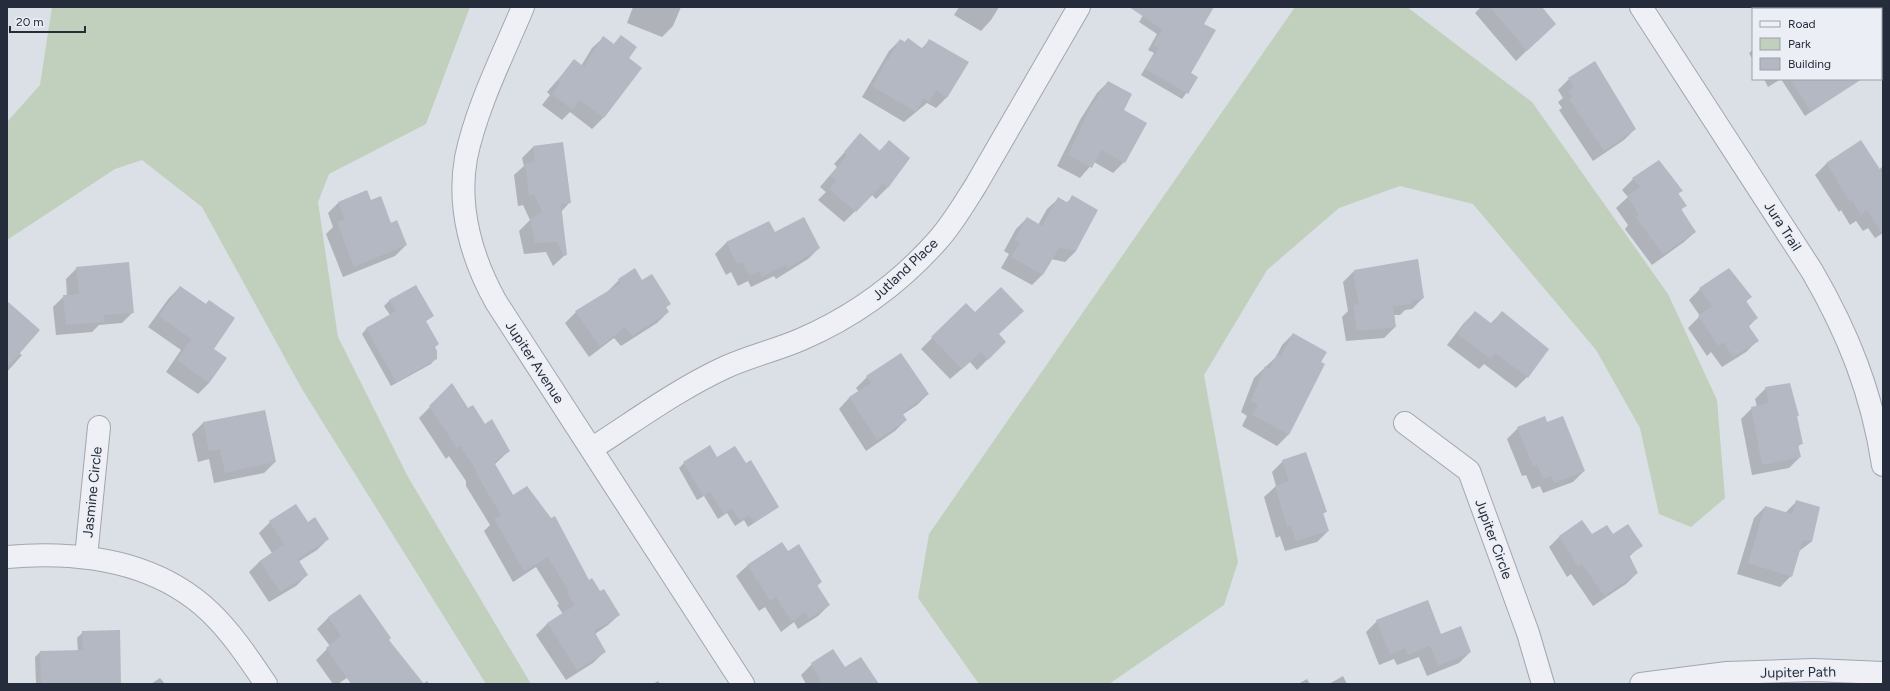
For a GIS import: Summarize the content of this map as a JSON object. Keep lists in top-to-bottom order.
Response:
{
  "streets": {
    "street": [
      "Jura Trail",
      "Jutland Place",
      "Jupiter Avenue",
      "Jasmine Circle",
      "Jupiter Circle",
      "Jupiter Path"
    ]
  },
  "crossings": [
    ["Jutland Place", "Jupiter Avenue"]
  ],
  "legend": ["Road", "Park", "Building"],
  "scale_bar": "20 m"
}
